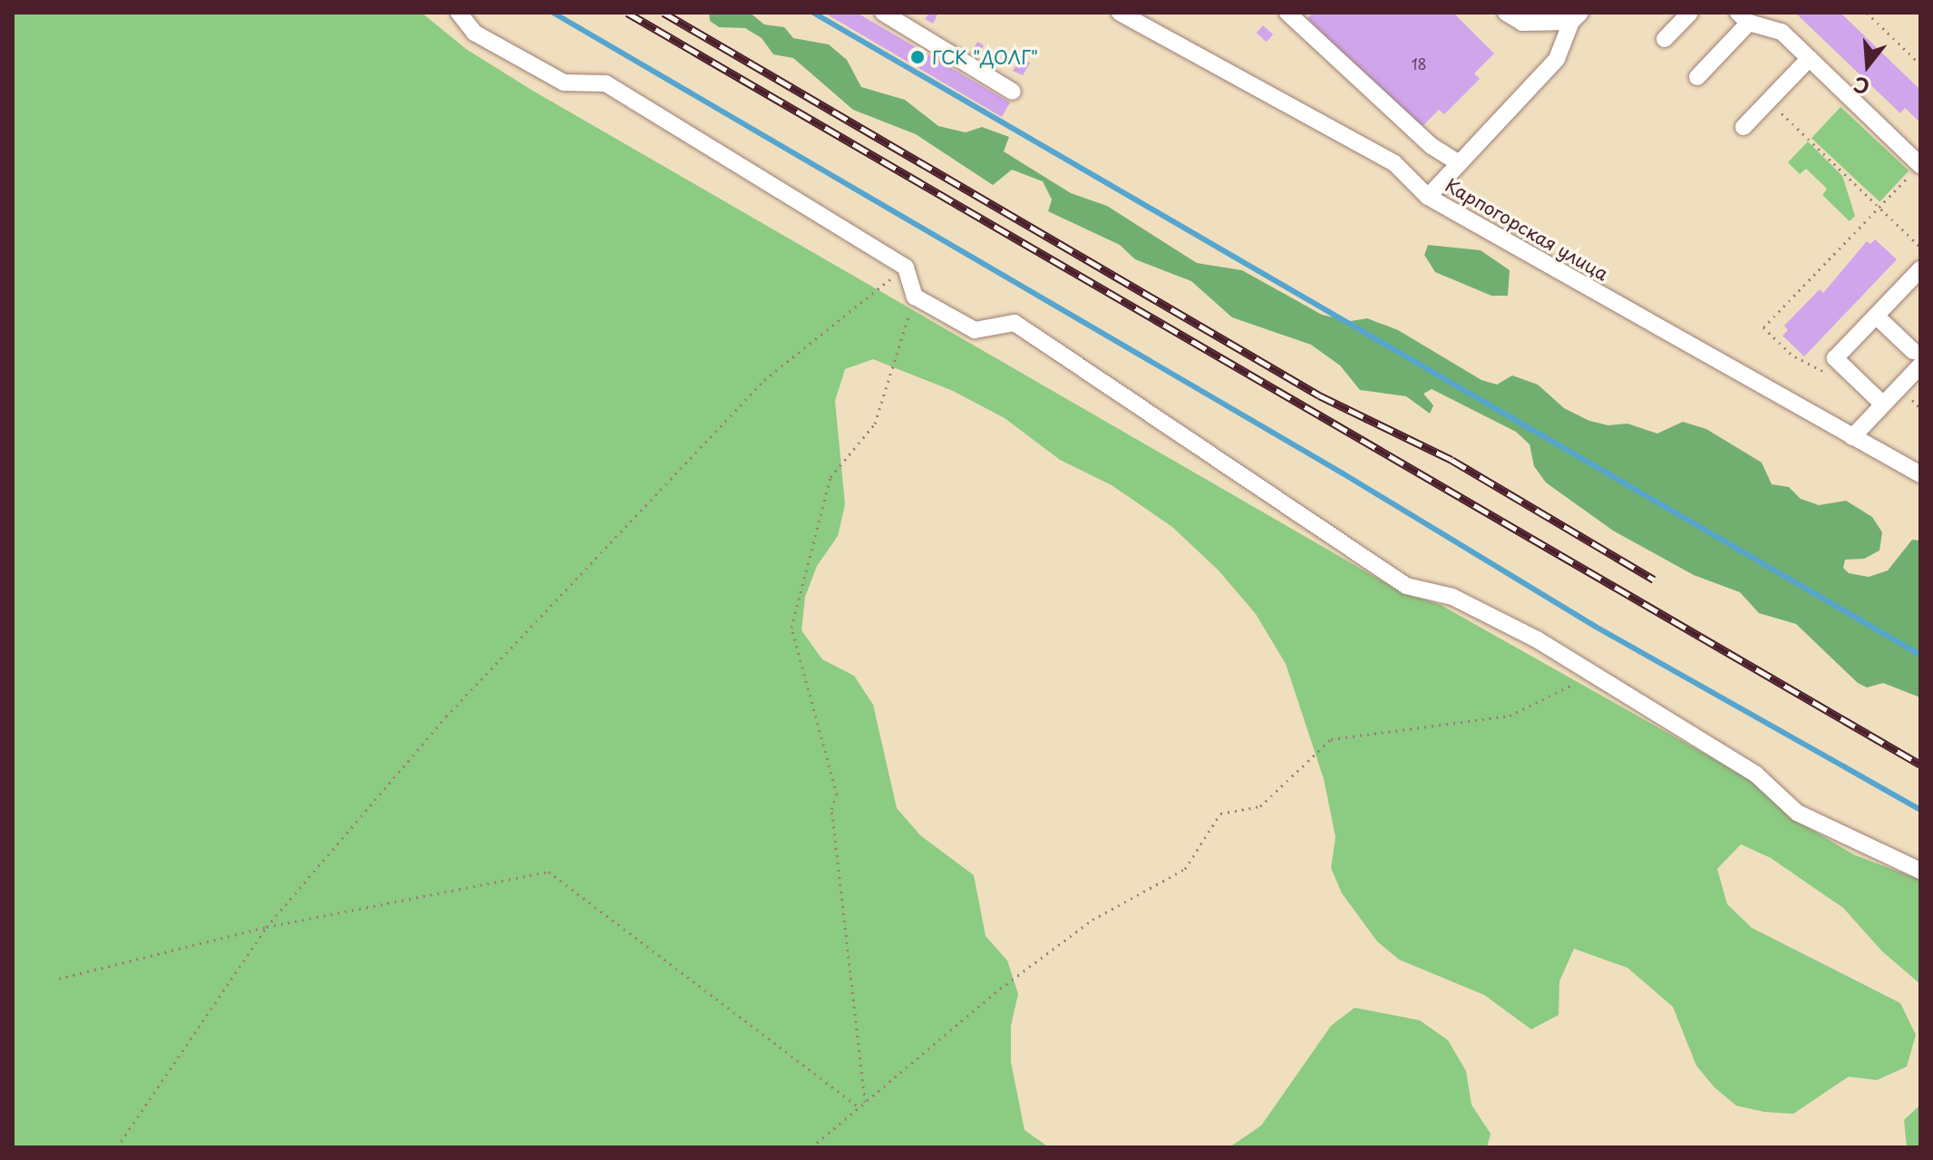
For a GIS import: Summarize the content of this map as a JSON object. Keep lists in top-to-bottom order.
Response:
{
  "streets": {
    "street": ["Карпогорская улица"]
  },
  "places": ["ГСК \"ДОЛГ\""],
  "house_numbers": ["18"],
  "north": "bottom"
}
